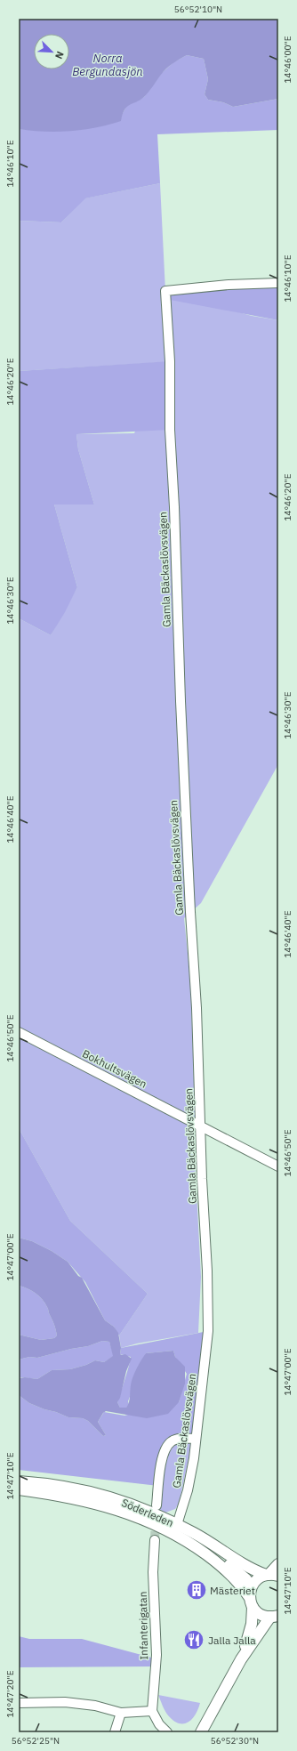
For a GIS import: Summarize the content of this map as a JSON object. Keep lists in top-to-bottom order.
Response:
{
  "streets": {
    "street": [
      "Gamla Bäckaslövsvägen",
      "Bokhultsvägen",
      "Söderleden",
      "Infanterigatan"
    ]
  },
  "crossings": [
    ["Gamla Bäckaslövsvägen", "Bokhultsvägen"],
    ["Gamla Bäckaslövsvägen", "Söderleden"]
  ],
  "water": ["Norra Bergundasjön"],
  "places": {
    "building": ["Mästeriet"],
    "restaurant": ["Jalla Jalla"]
  },
  "north": "bottom right",
  "coordinates": [
    "56°52'10\"N",
    "14°46'00\"E",
    "14°46'10\"E",
    "14°46'20\"E",
    "14°46'30\"E",
    "14°46'40\"E",
    "14°46'50\"E",
    "14°47'00\"E",
    "14°47'10\"E",
    "14°47'20\"E",
    "56°52'25\"N",
    "56°52'30\"N"
  ]
}
